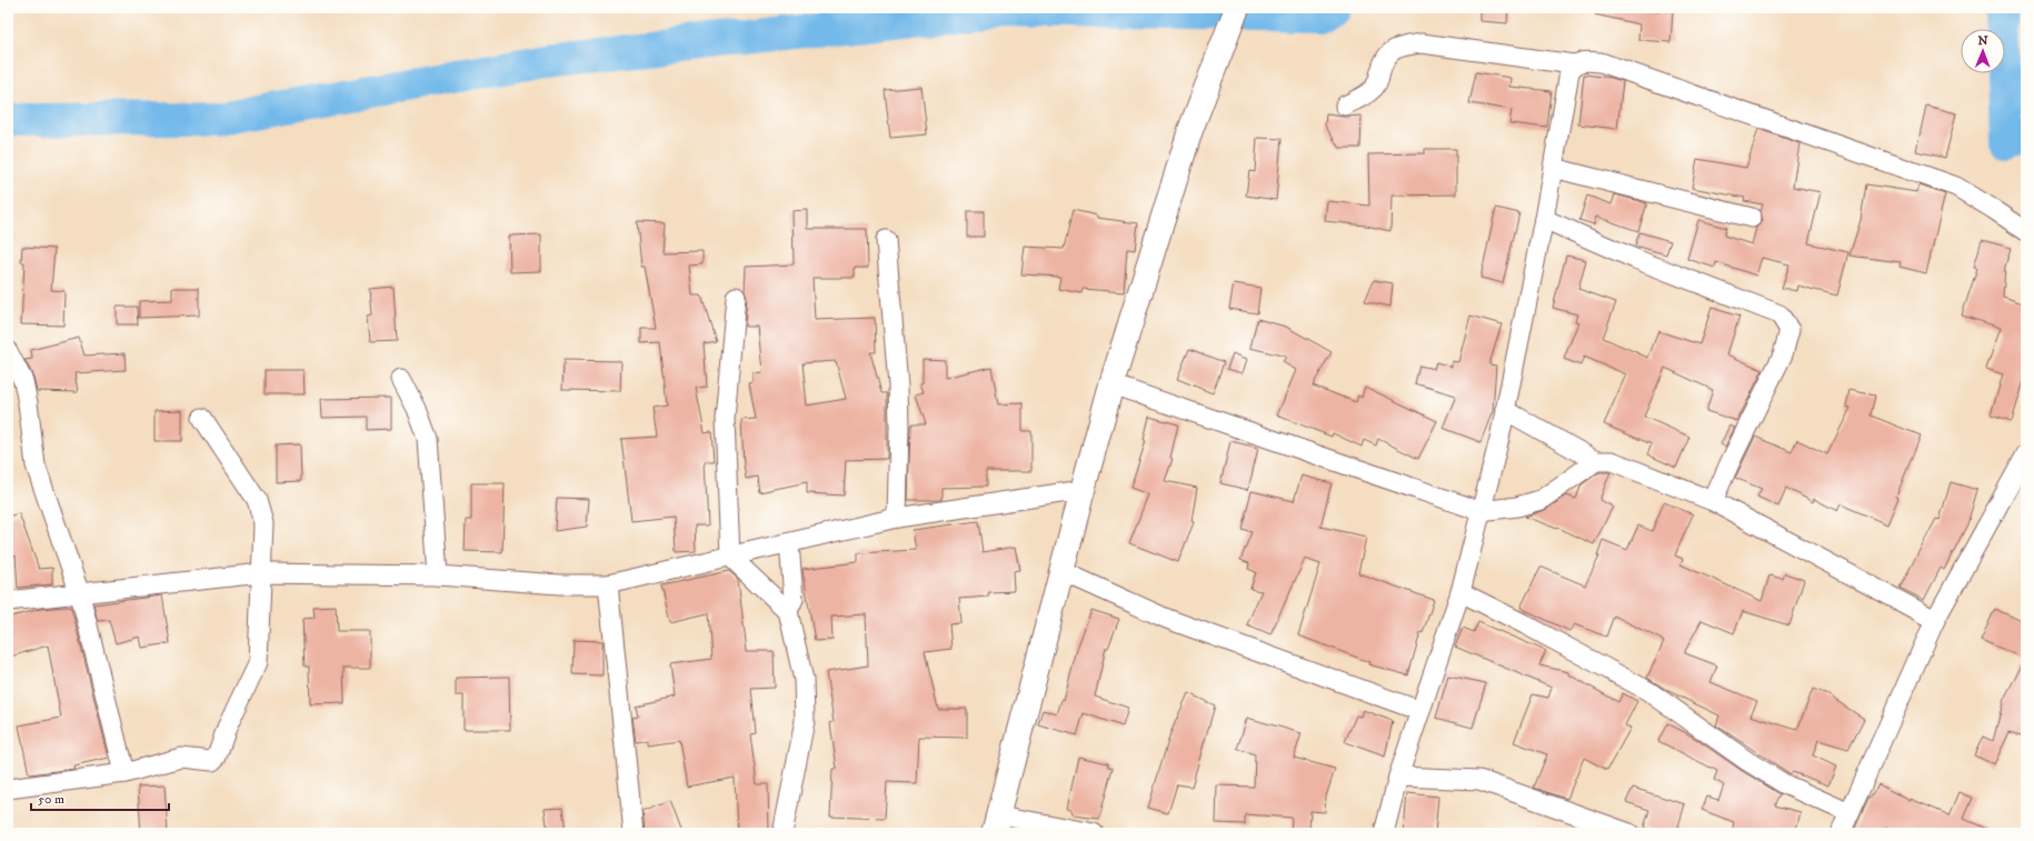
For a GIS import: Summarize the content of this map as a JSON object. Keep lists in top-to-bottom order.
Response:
{
  "scale_bar": "50 m",
  "north": "top"
}
